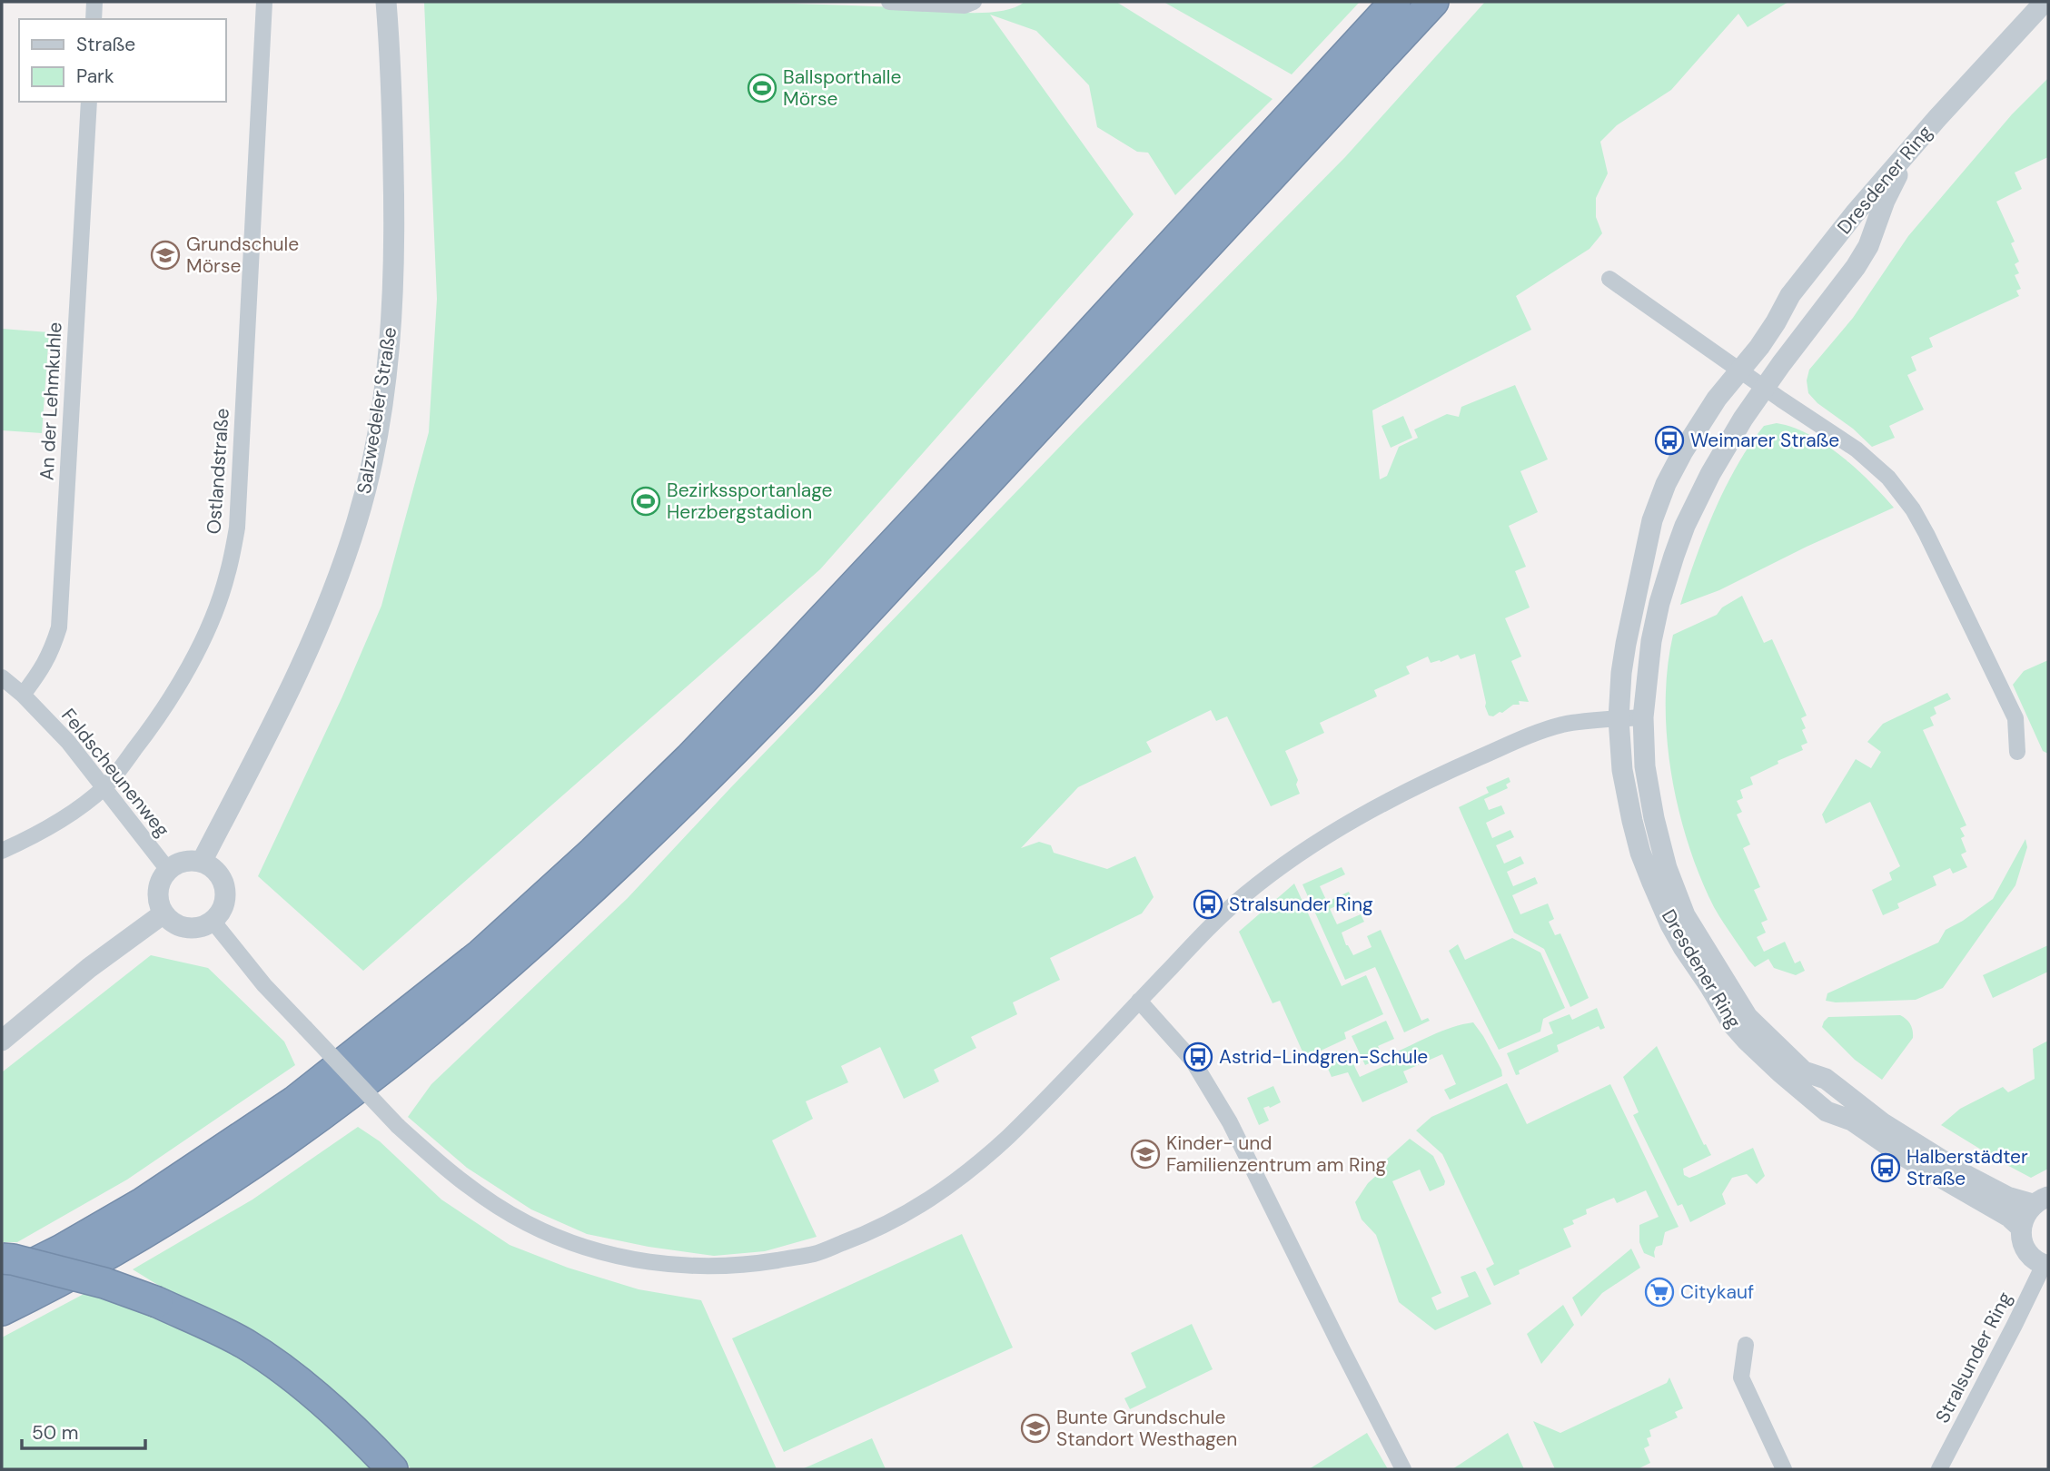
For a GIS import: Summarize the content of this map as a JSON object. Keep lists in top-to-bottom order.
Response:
{
  "streets": {
    "street": [
      "Dresdener Ring",
      "An der Lehmkuhle",
      "Salzwedeler Straße",
      "Ostlandstraße",
      "Feldscheunenweg",
      "Stralsunder Ring"
    ]
  },
  "crossings": [
    ["An der Lehmkuhle", "Feldscheunenweg"],
    ["Salzwedeler Straße", "Feldscheunenweg"],
    ["Ostlandstraße", "Feldscheunenweg"]
  ],
  "places": {
    "sports": ["Ballsporthalle Mörse", "Bezirkssportanlage Herzbergstadion"],
    "school or university": ["Grundschule Mörse", "Kinder- und Familienzentrum am Ring", "Bunte Grundschule Standort Westhagen"],
    "bus stop": [
      "Weimarer Straße",
      "Stralsunder Ring",
      "Astrid-Lindgren-Schule",
      "Halberstädter Straße"
    ],
    "supermarket": ["Citykauf"]
  },
  "legend": ["Straße", "Park"],
  "scale_bar": "50 m"
}
